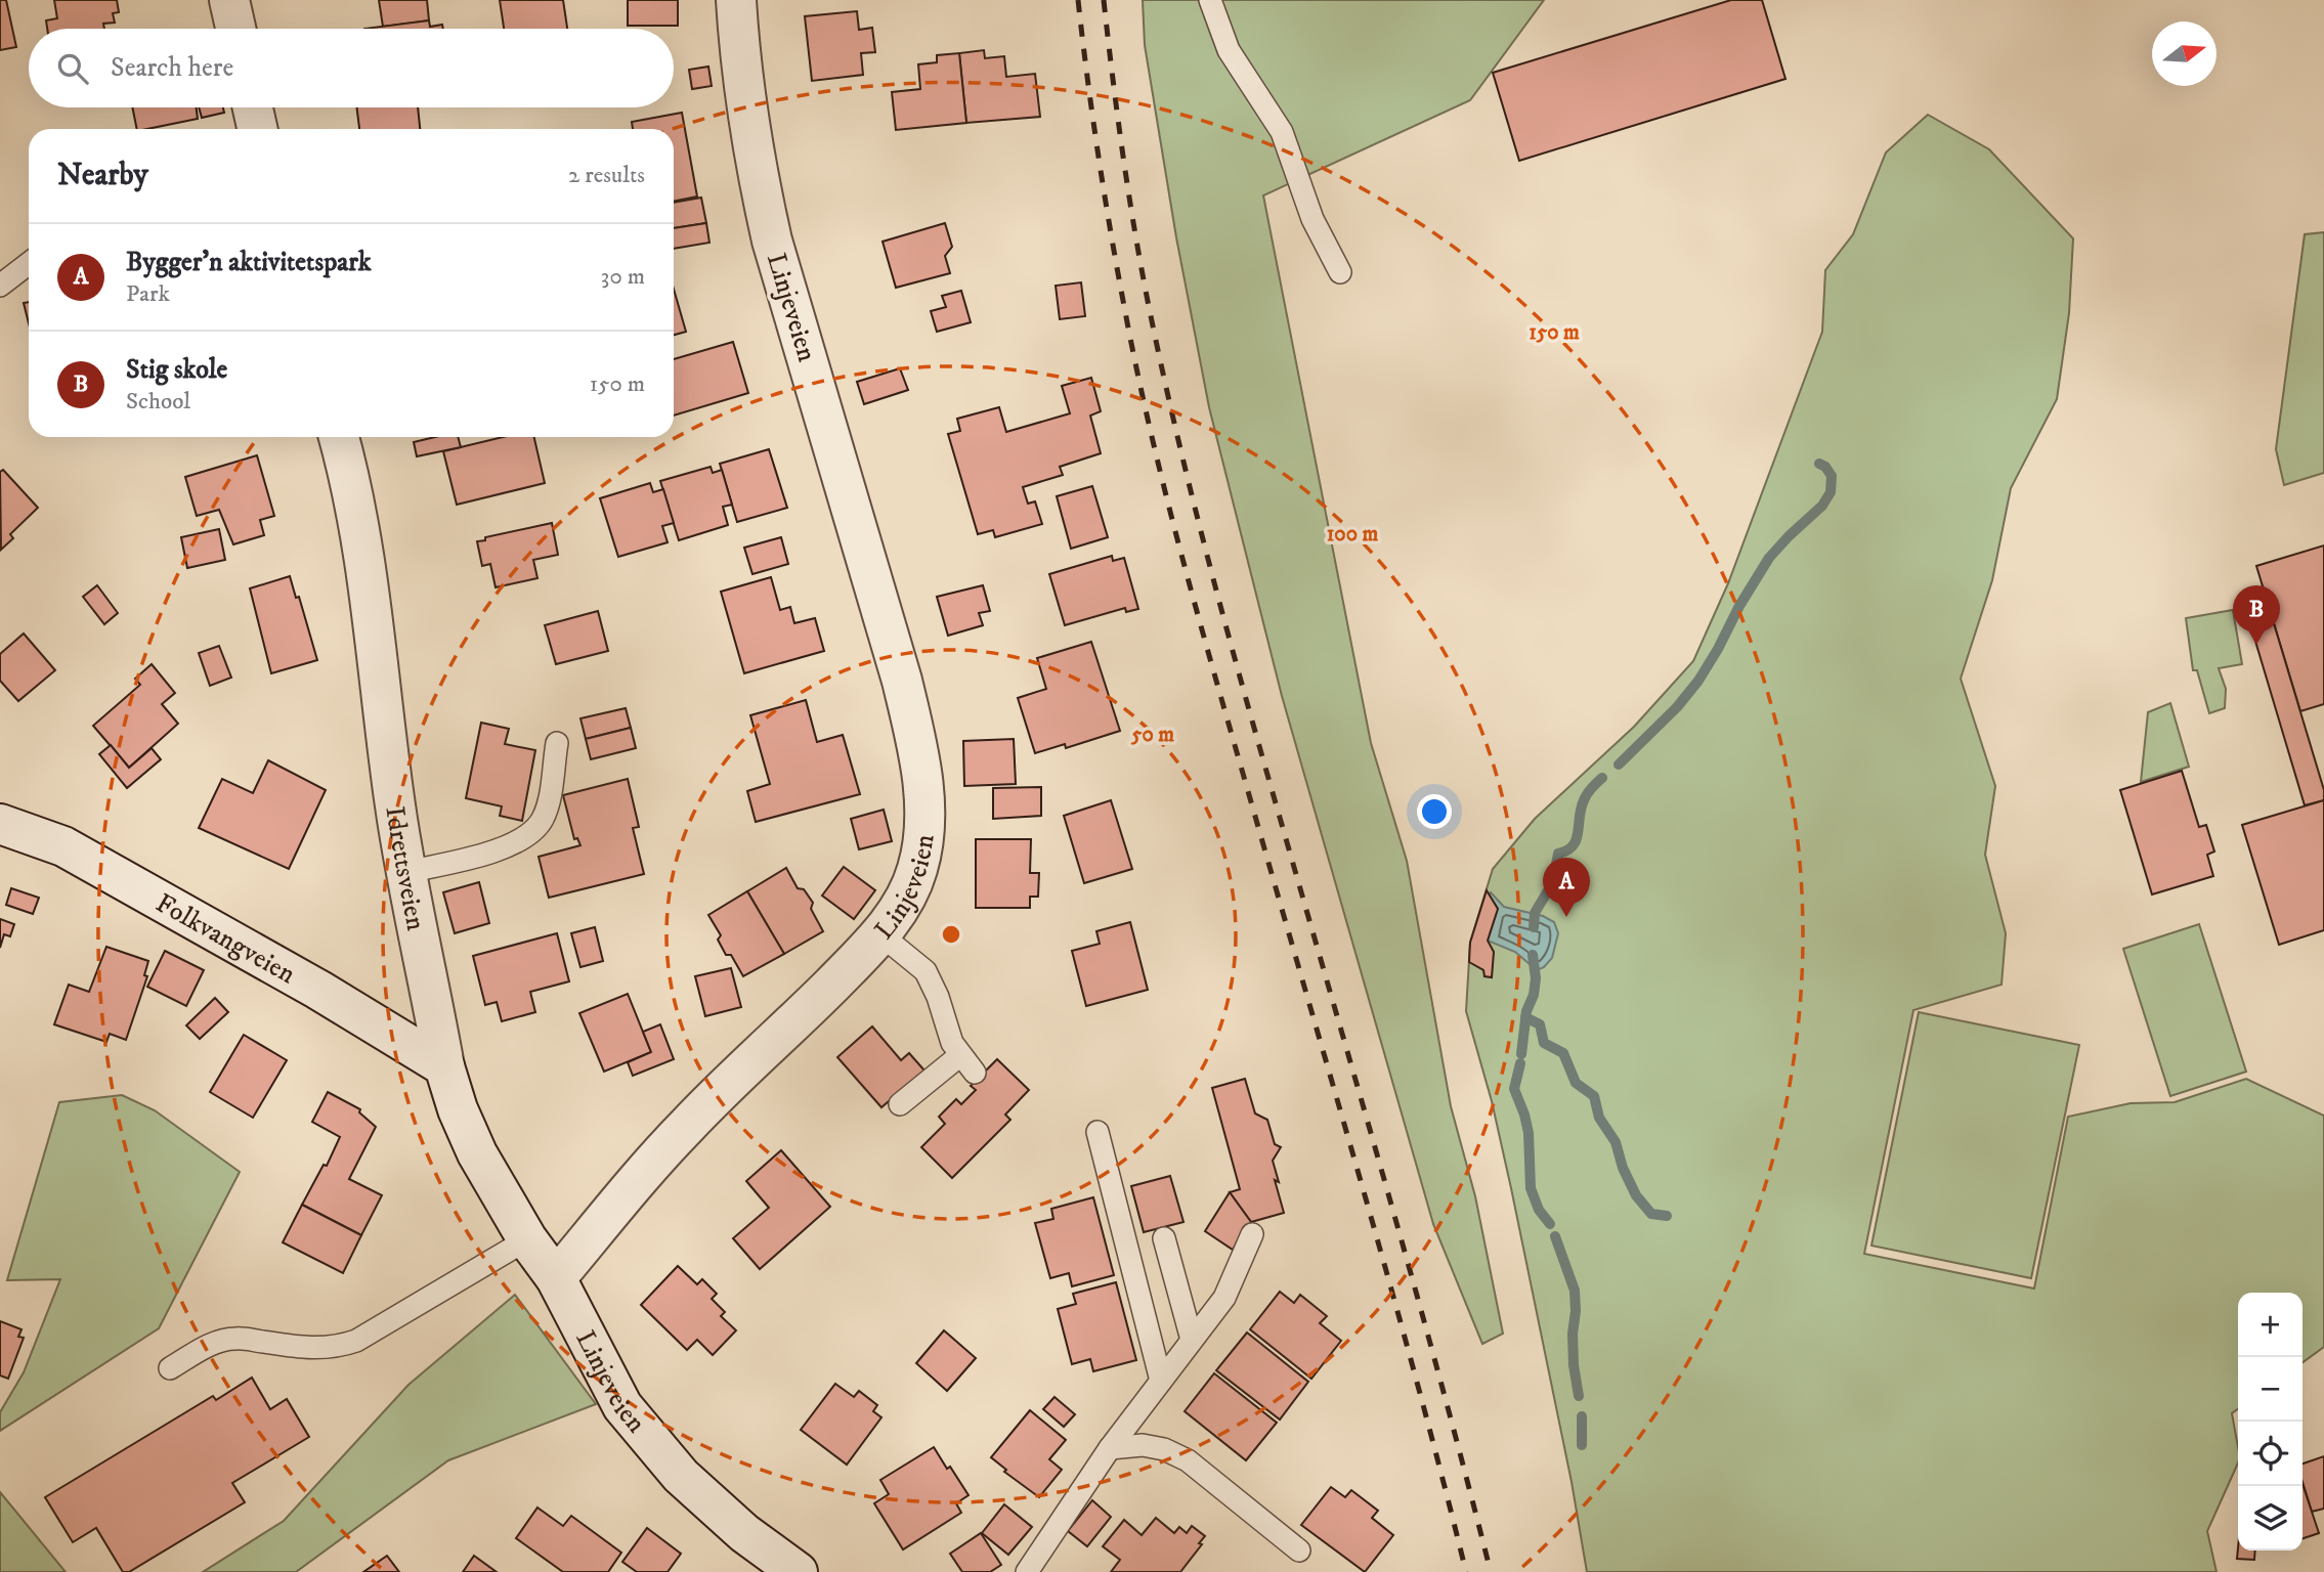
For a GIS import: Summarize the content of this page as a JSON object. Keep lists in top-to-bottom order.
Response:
{
  "streets": {
    "street": ["Linjeveien", "Idrettsveien", "Folkvangveien"]
  },
  "crossings": [
    ["Linjeveien", "Idrettsveien"],
    ["Idrettsveien", "Folkvangveien"]
  ],
  "north": "right",
  "page": {
    "search": "Search here",
    "heading": ["Nearby", "2 results"],
    "list": [
      {
        "mark": "A",
        "name": "Bygger'n aktivitetspark",
        "note": "Park",
        "value": "30 m"
      },
      {
        "mark": "B",
        "name": "Stig skole",
        "note": "School",
        "value": "150 m"
      }
    ],
    "pins": ["B", "A"],
    "map_buttons": ["+", "−"]
  },
  "rings": ["150 m", "100 m", "50 m"]
}
